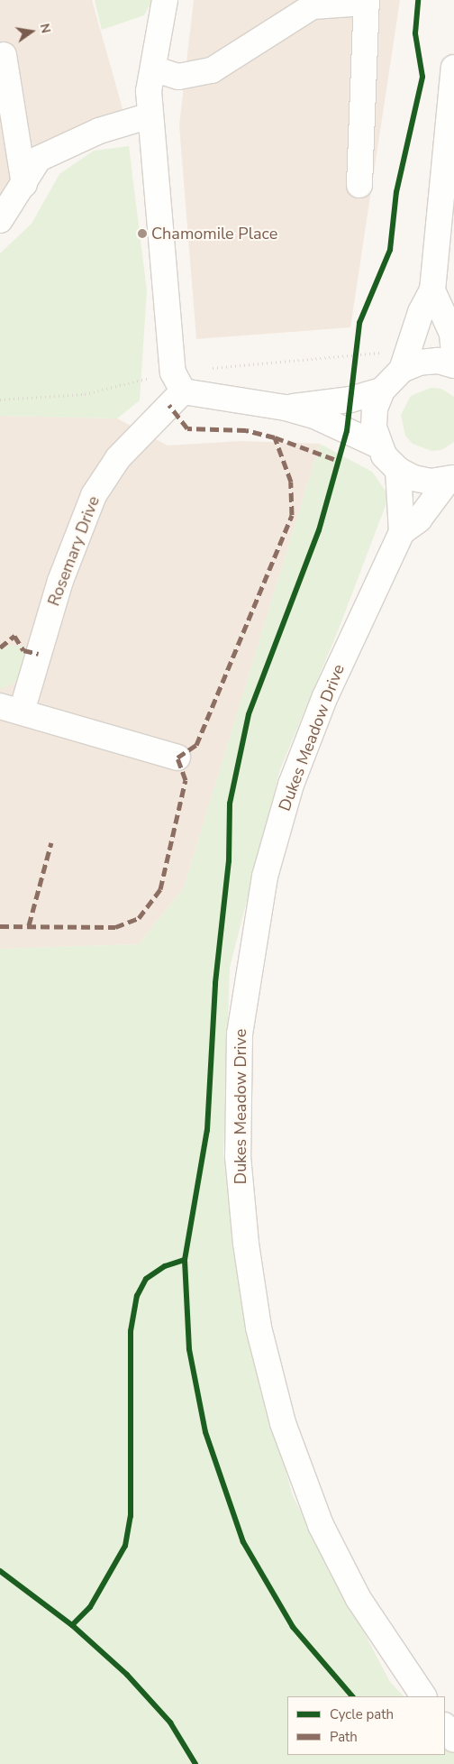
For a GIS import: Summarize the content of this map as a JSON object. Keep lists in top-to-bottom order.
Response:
{
  "streets": {
    "street": ["Rosemary Drive", "Dukes Meadow Drive"]
  },
  "places": ["Chamomile Place"],
  "legend": ["Cycle path", "Path"],
  "north": "right"
}
